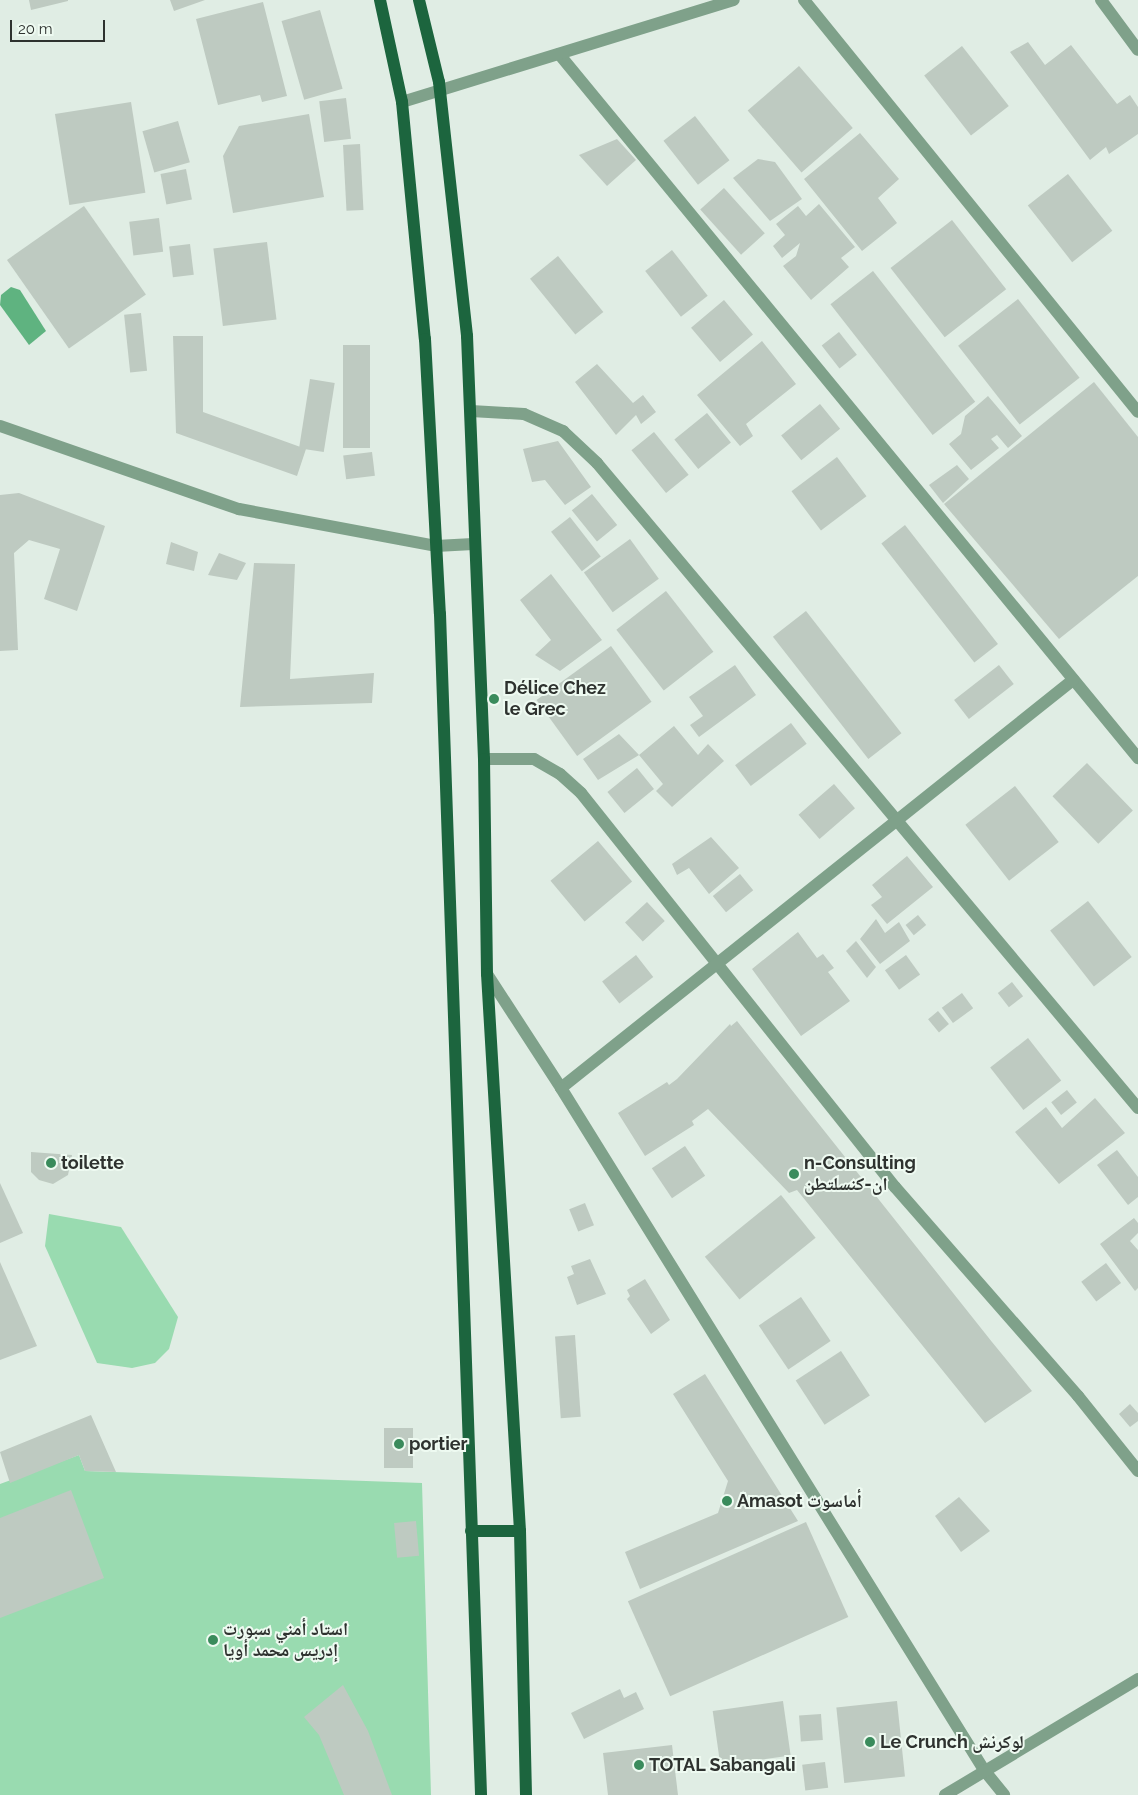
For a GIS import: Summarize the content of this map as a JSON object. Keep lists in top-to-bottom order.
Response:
{
  "places": [
    "Délice Chez le Grec",
    "toilette",
    "n-Consulting ان-كنسلتطن",
    "portier",
    "Amasot أماسوت",
    "استاد أمني سبورت إدريس محمد أويا",
    "Le Crunch لوكرنش",
    "TOTAL Sabangali"
  ],
  "scale_bar": "20 m"
}
